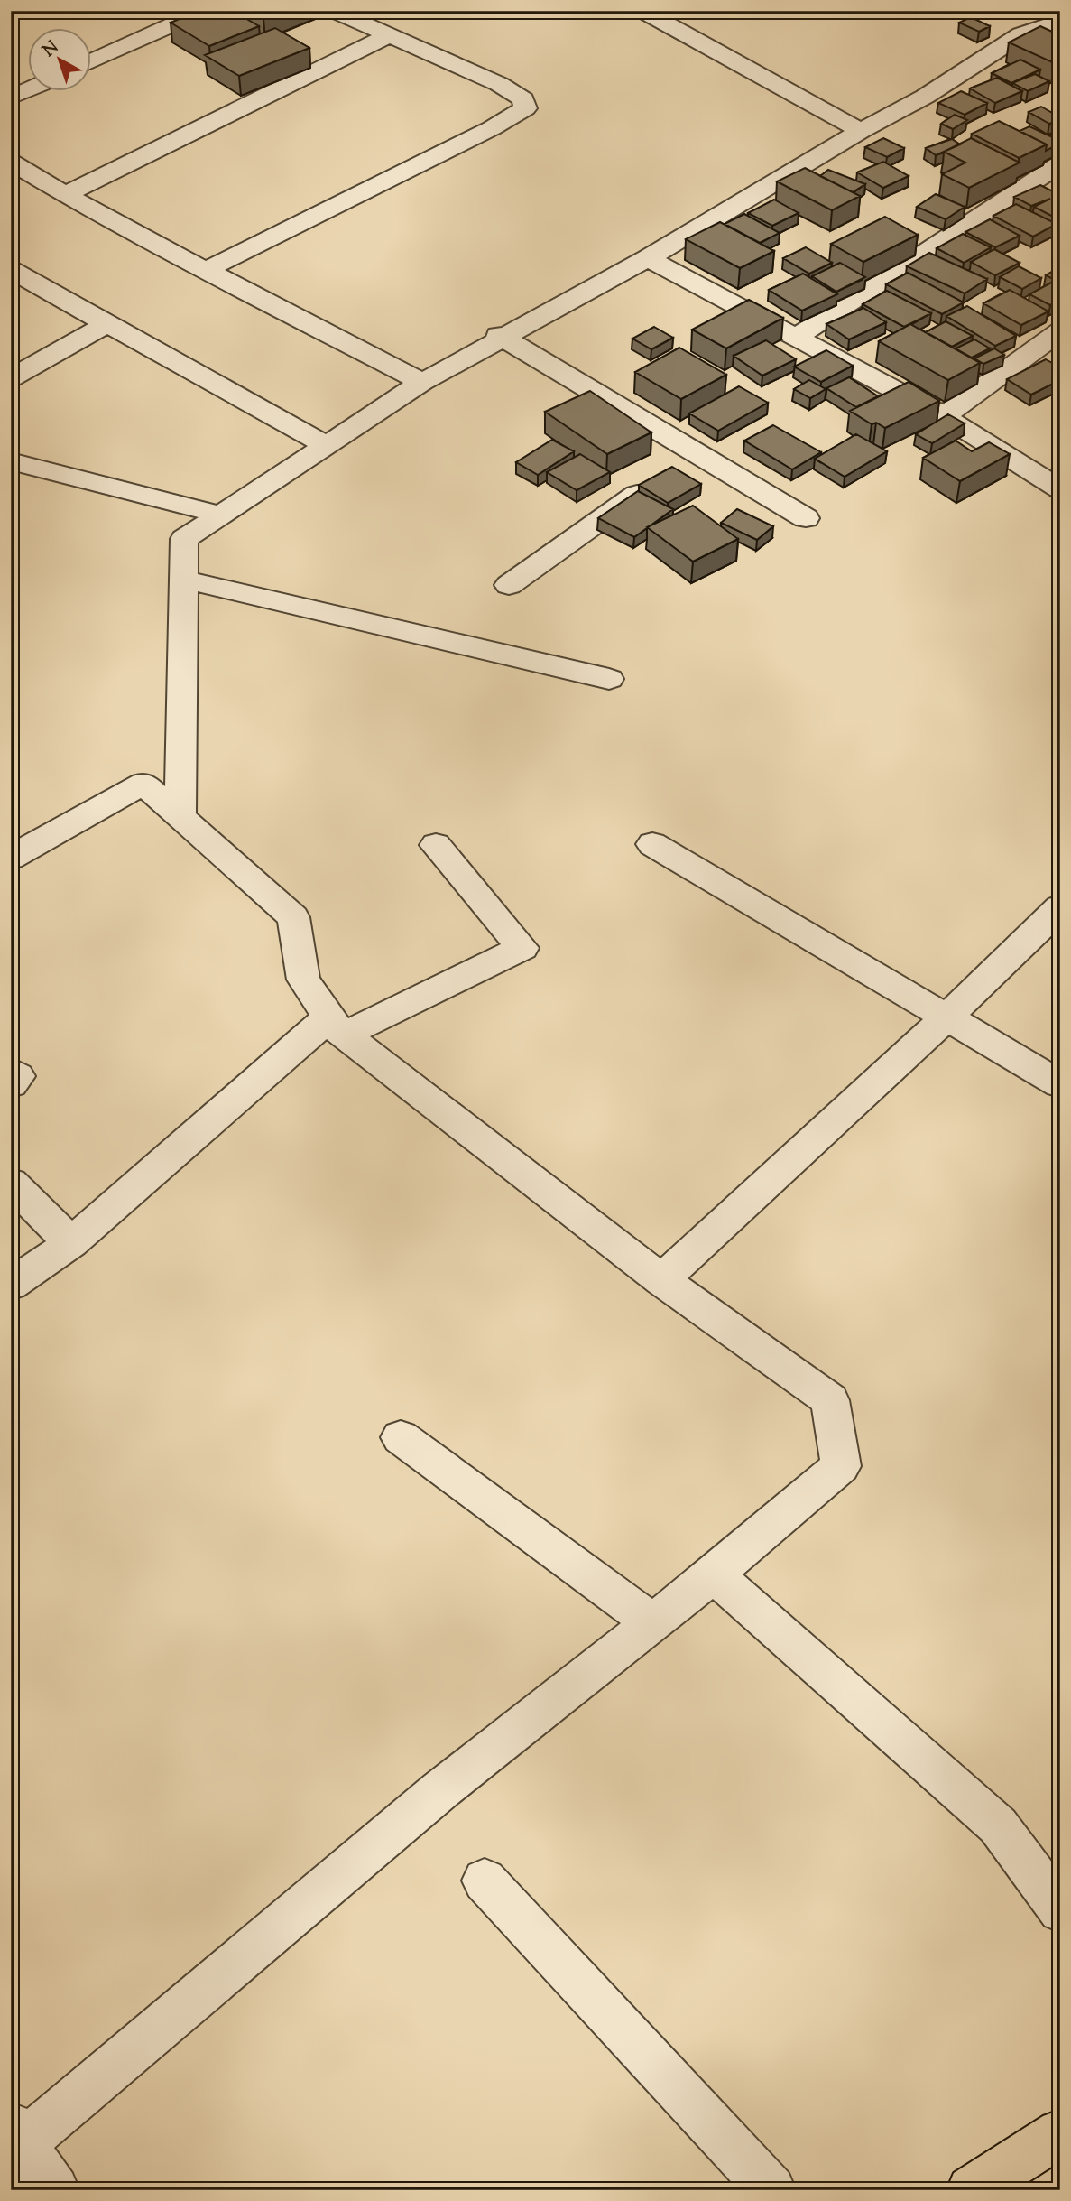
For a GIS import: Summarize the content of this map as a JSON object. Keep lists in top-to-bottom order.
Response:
{
  "north": "top left"
}
